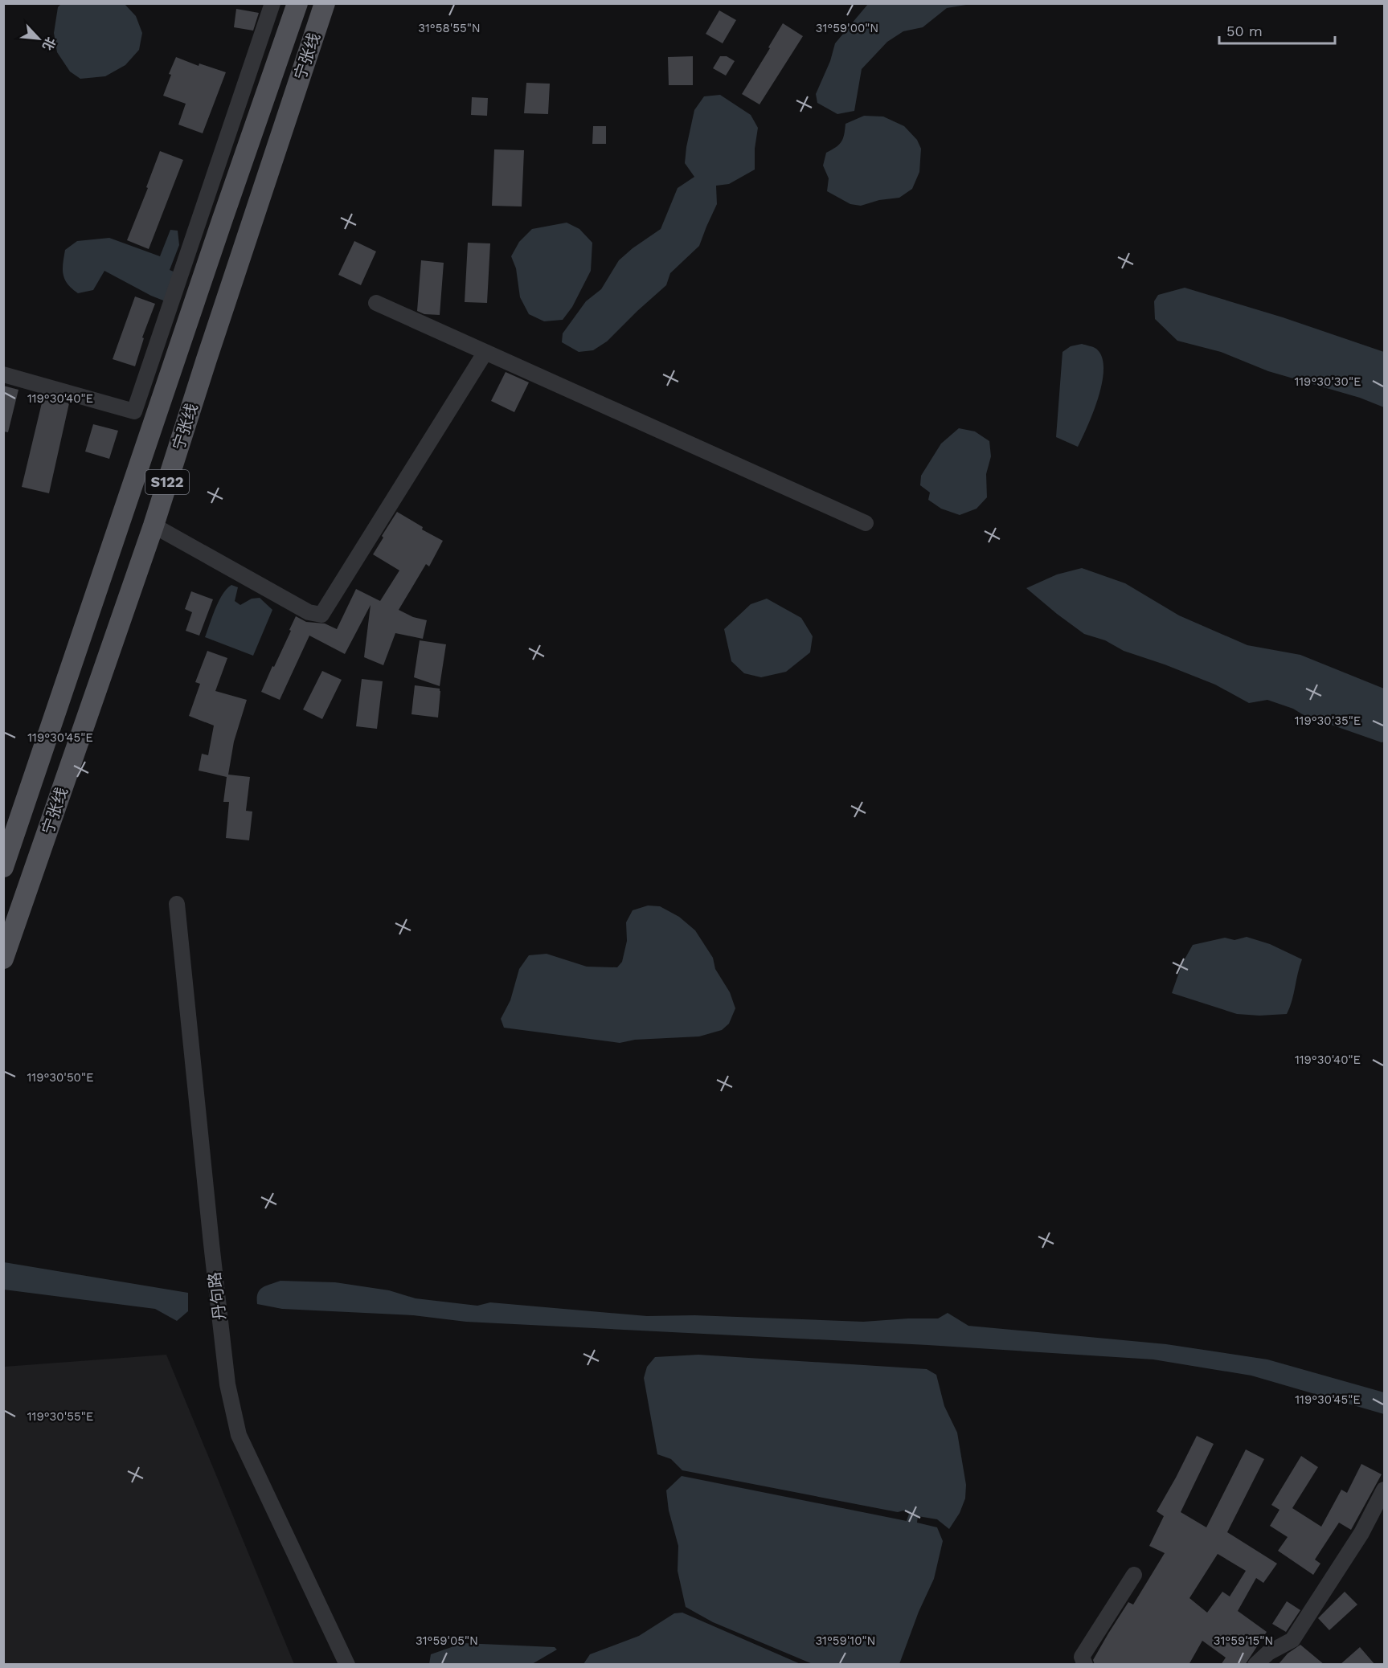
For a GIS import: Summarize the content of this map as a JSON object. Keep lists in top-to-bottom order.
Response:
{
  "streets": {
    "main road": ["宁张线", "S122"],
    "street": ["丹句路"]
  },
  "scale_bar": "50 m",
  "north": "bottom right",
  "coordinates": [
    "31°58'55\"N",
    "31°59'00\"N",
    "119°30'30\"E",
    "119°30'40\"E",
    "119°30'35\"E",
    "119°30'45\"E",
    "119°30'50\"E",
    "119°30'55\"E",
    "31°59'05\"N",
    "31°59'10\"N",
    "31°59'15\"N"
  ]
}
